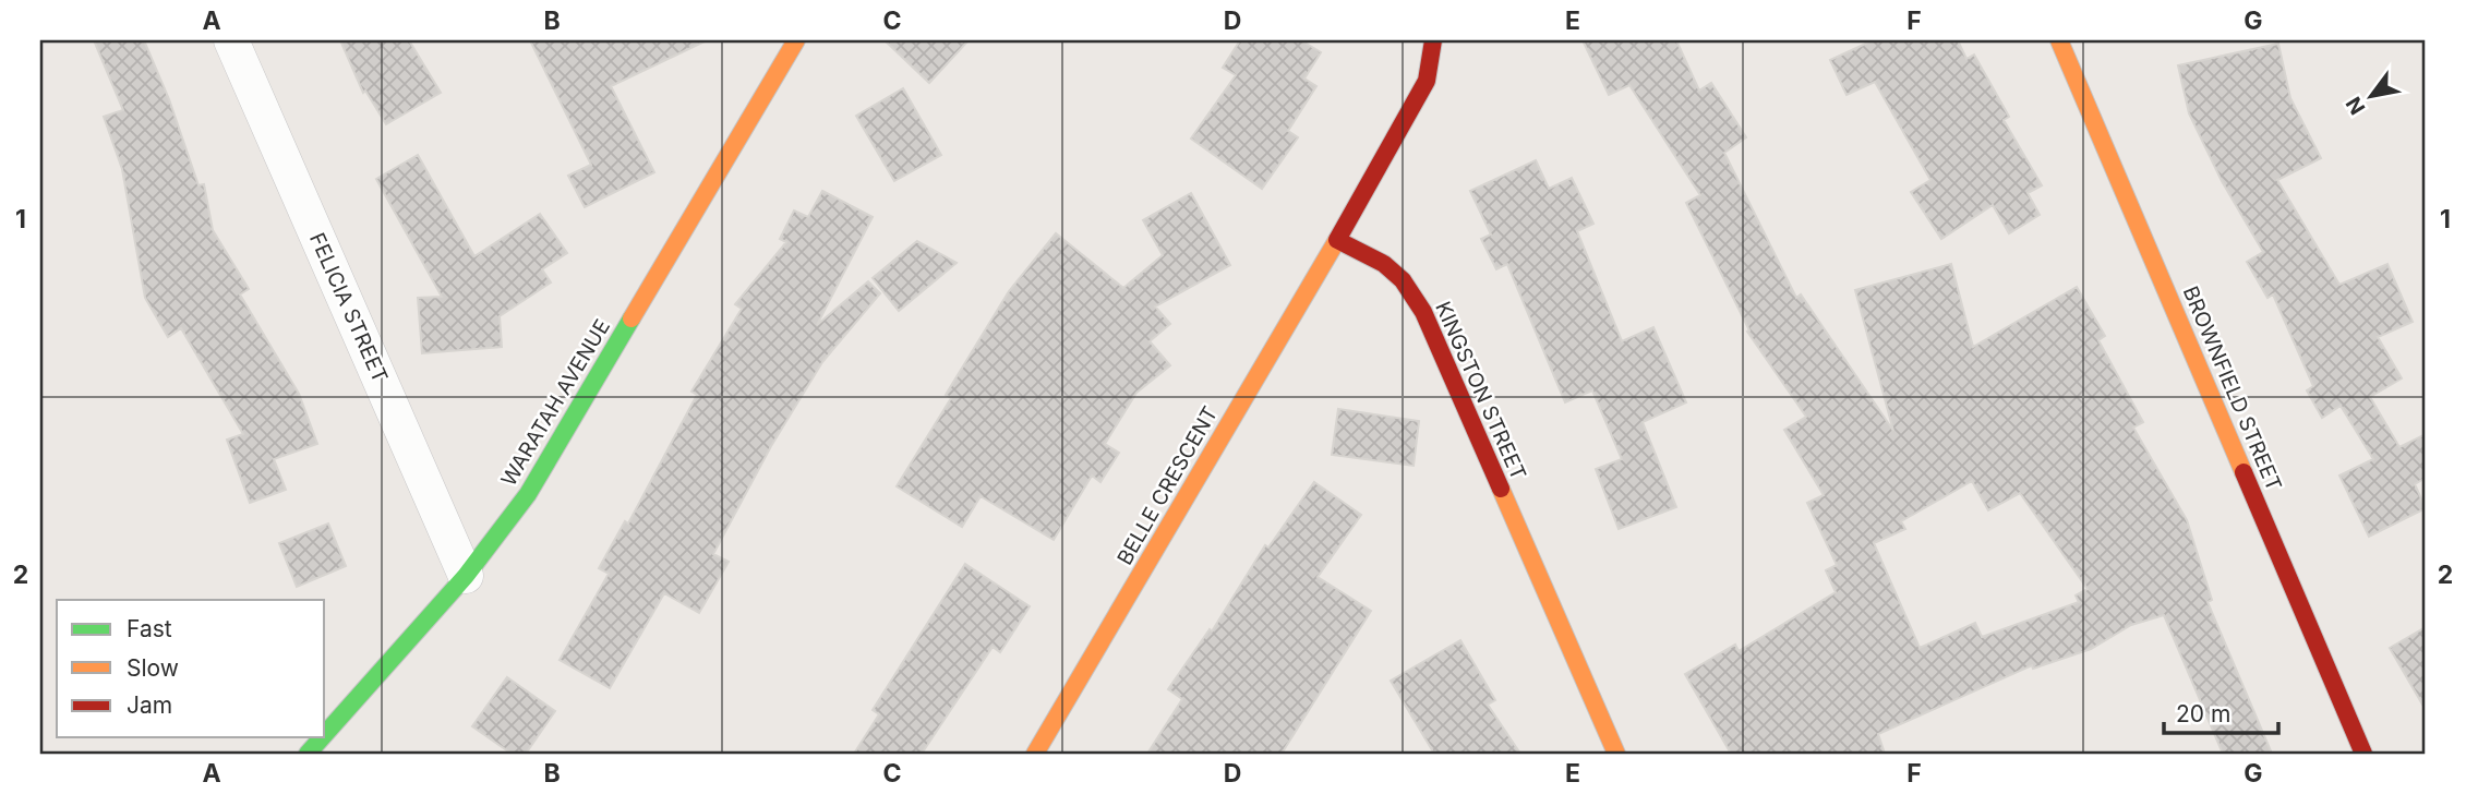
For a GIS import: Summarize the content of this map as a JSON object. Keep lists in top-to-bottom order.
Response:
{
  "streets": {
    "street": [
      "FELICIA STREET",
      "BROWNFIELD STREET",
      "KINGSTON STREET",
      "WARATAH AVENUE",
      "BELLE CRESCENT"
    ]
  },
  "crossings": [
    ["FELICIA STREET", "WARATAH AVENUE"],
    ["KINGSTON STREET", "BELLE CRESCENT"]
  ],
  "legend": ["Fast", "Slow", "Jam"],
  "scale_bar": "20 m",
  "north": "bottom left",
  "grid": {
    "columns": [
      "A",
      "B",
      "C",
      "D",
      "E",
      "F",
      "G"
    ],
    "rows": ["1", "2"]
  }
}
